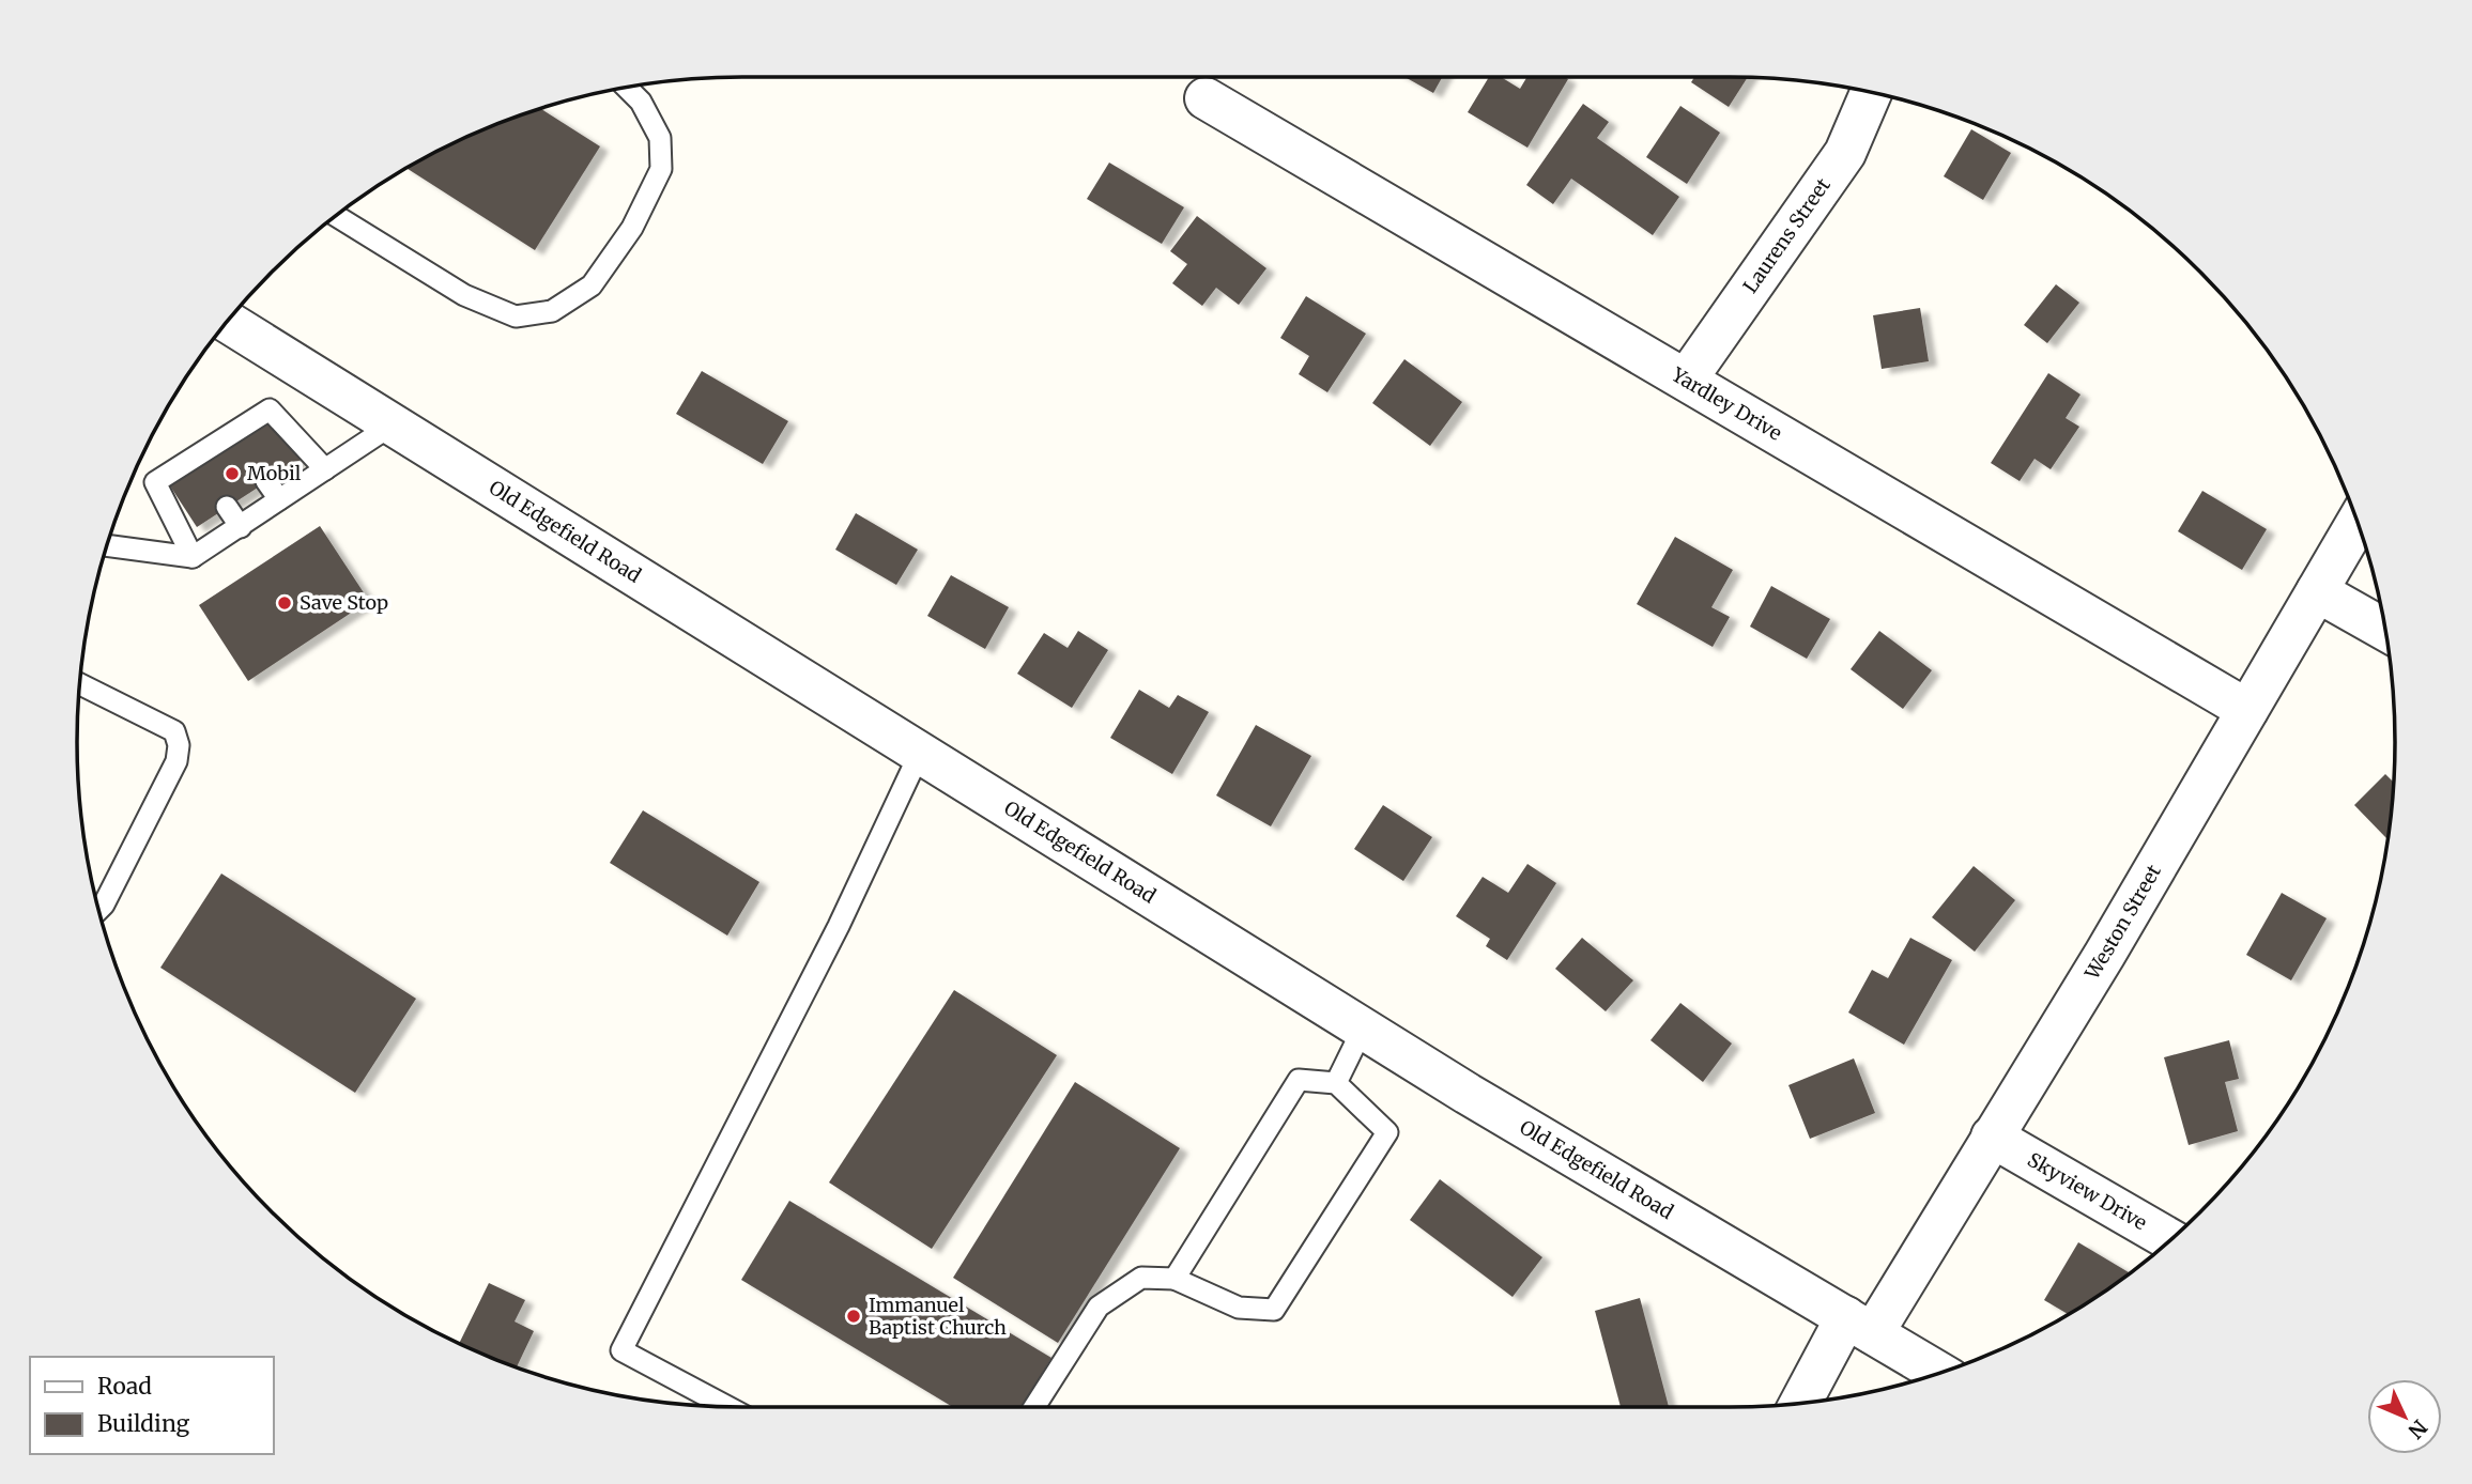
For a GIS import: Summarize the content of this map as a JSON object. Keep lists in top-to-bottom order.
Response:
{
  "streets": {
    "street": [
      "Laurens Street",
      "Yardley Drive",
      "Old Edgefield Road",
      "Weston Street",
      "Skyview Drive"
    ]
  },
  "crossings": [
    ["Laurens Street", "Yardley Drive"],
    ["Yardley Drive", "Weston Street"],
    ["Old Edgefield Road", "Weston Street"],
    ["Weston Street", "Skyview Drive"]
  ],
  "places": ["Mobil", "Save Stop", "Immanuel Baptist Church"],
  "legend": ["Road", "Building"],
  "north": "bottom right"
}
